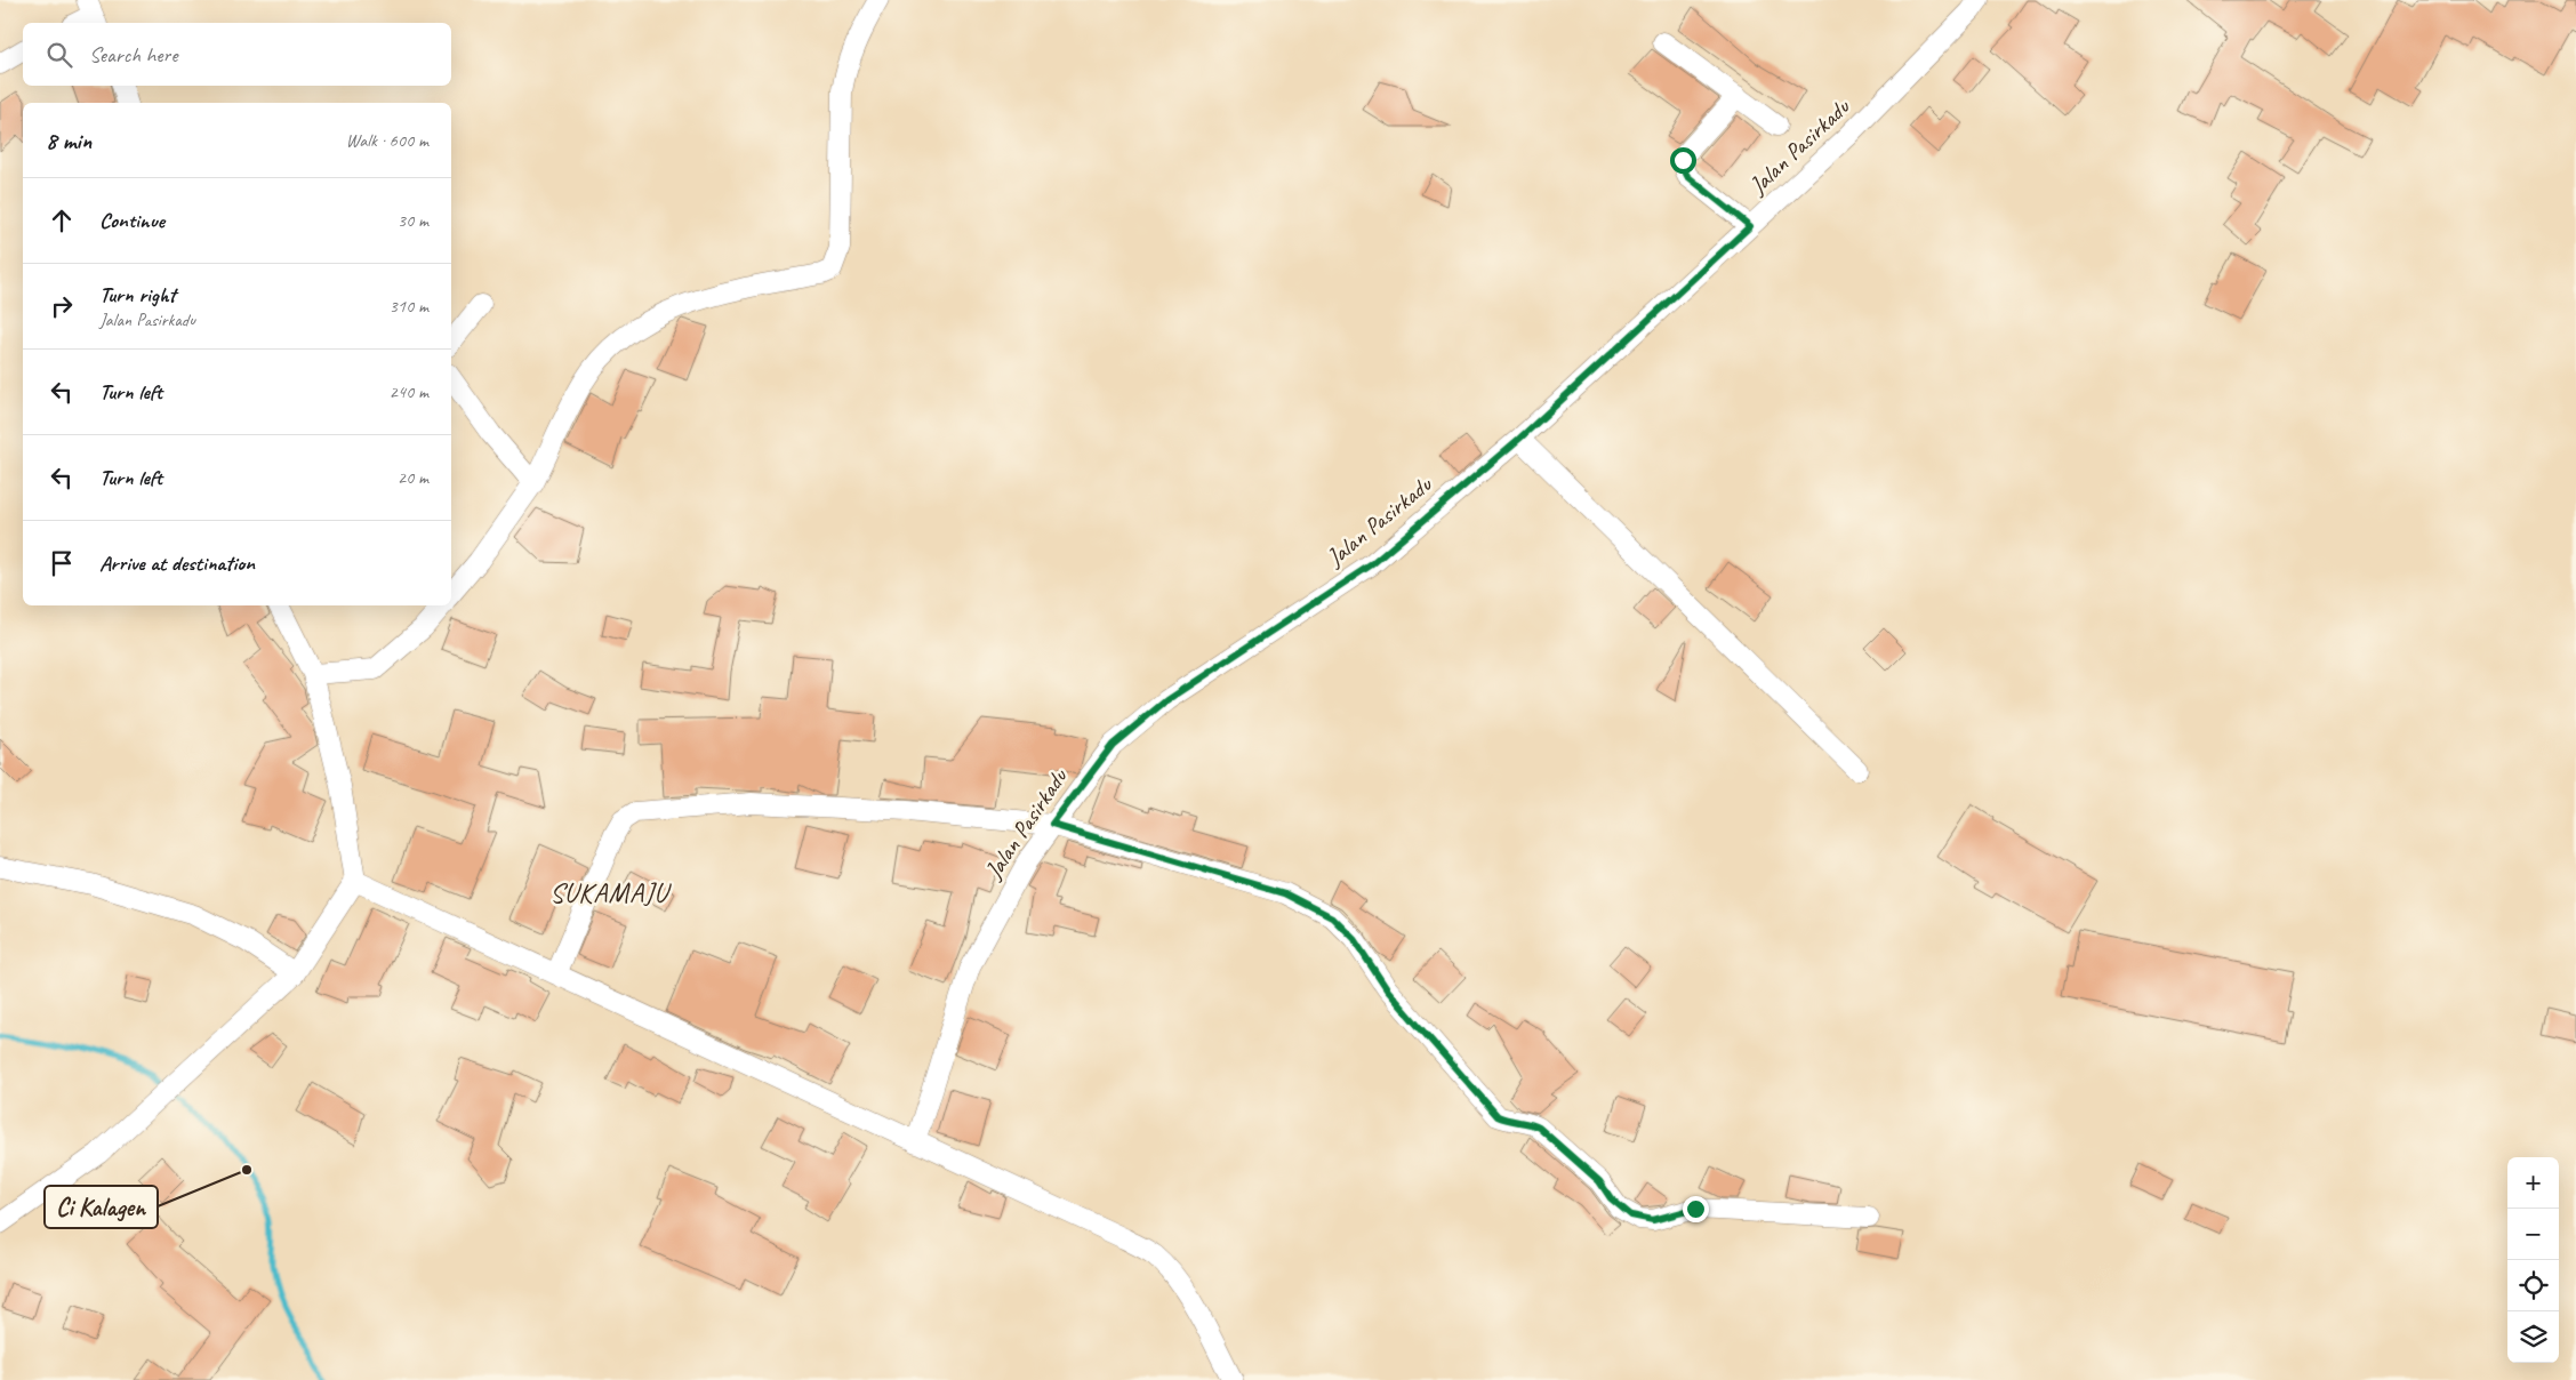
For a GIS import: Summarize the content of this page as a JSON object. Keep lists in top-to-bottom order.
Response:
{
  "streets": {
    "street": ["Jalan Pasirkadu"]
  },
  "districts": ["SUKAMAJU"],
  "places": ["Ci Kalagen"],
  "page": {
    "search": "Search here",
    "heading": ["8 min", "Walk · 600 m"],
    "list": [
      ["Continue", "30 m"],
      ["Turn right", "Jalan Pasirkadu", "310 m"],
      ["Turn left", "240 m"],
      ["Turn left", "20 m"],
      "Arrive at destination"
    ],
    "map_buttons": ["+", "−"]
  }
}
